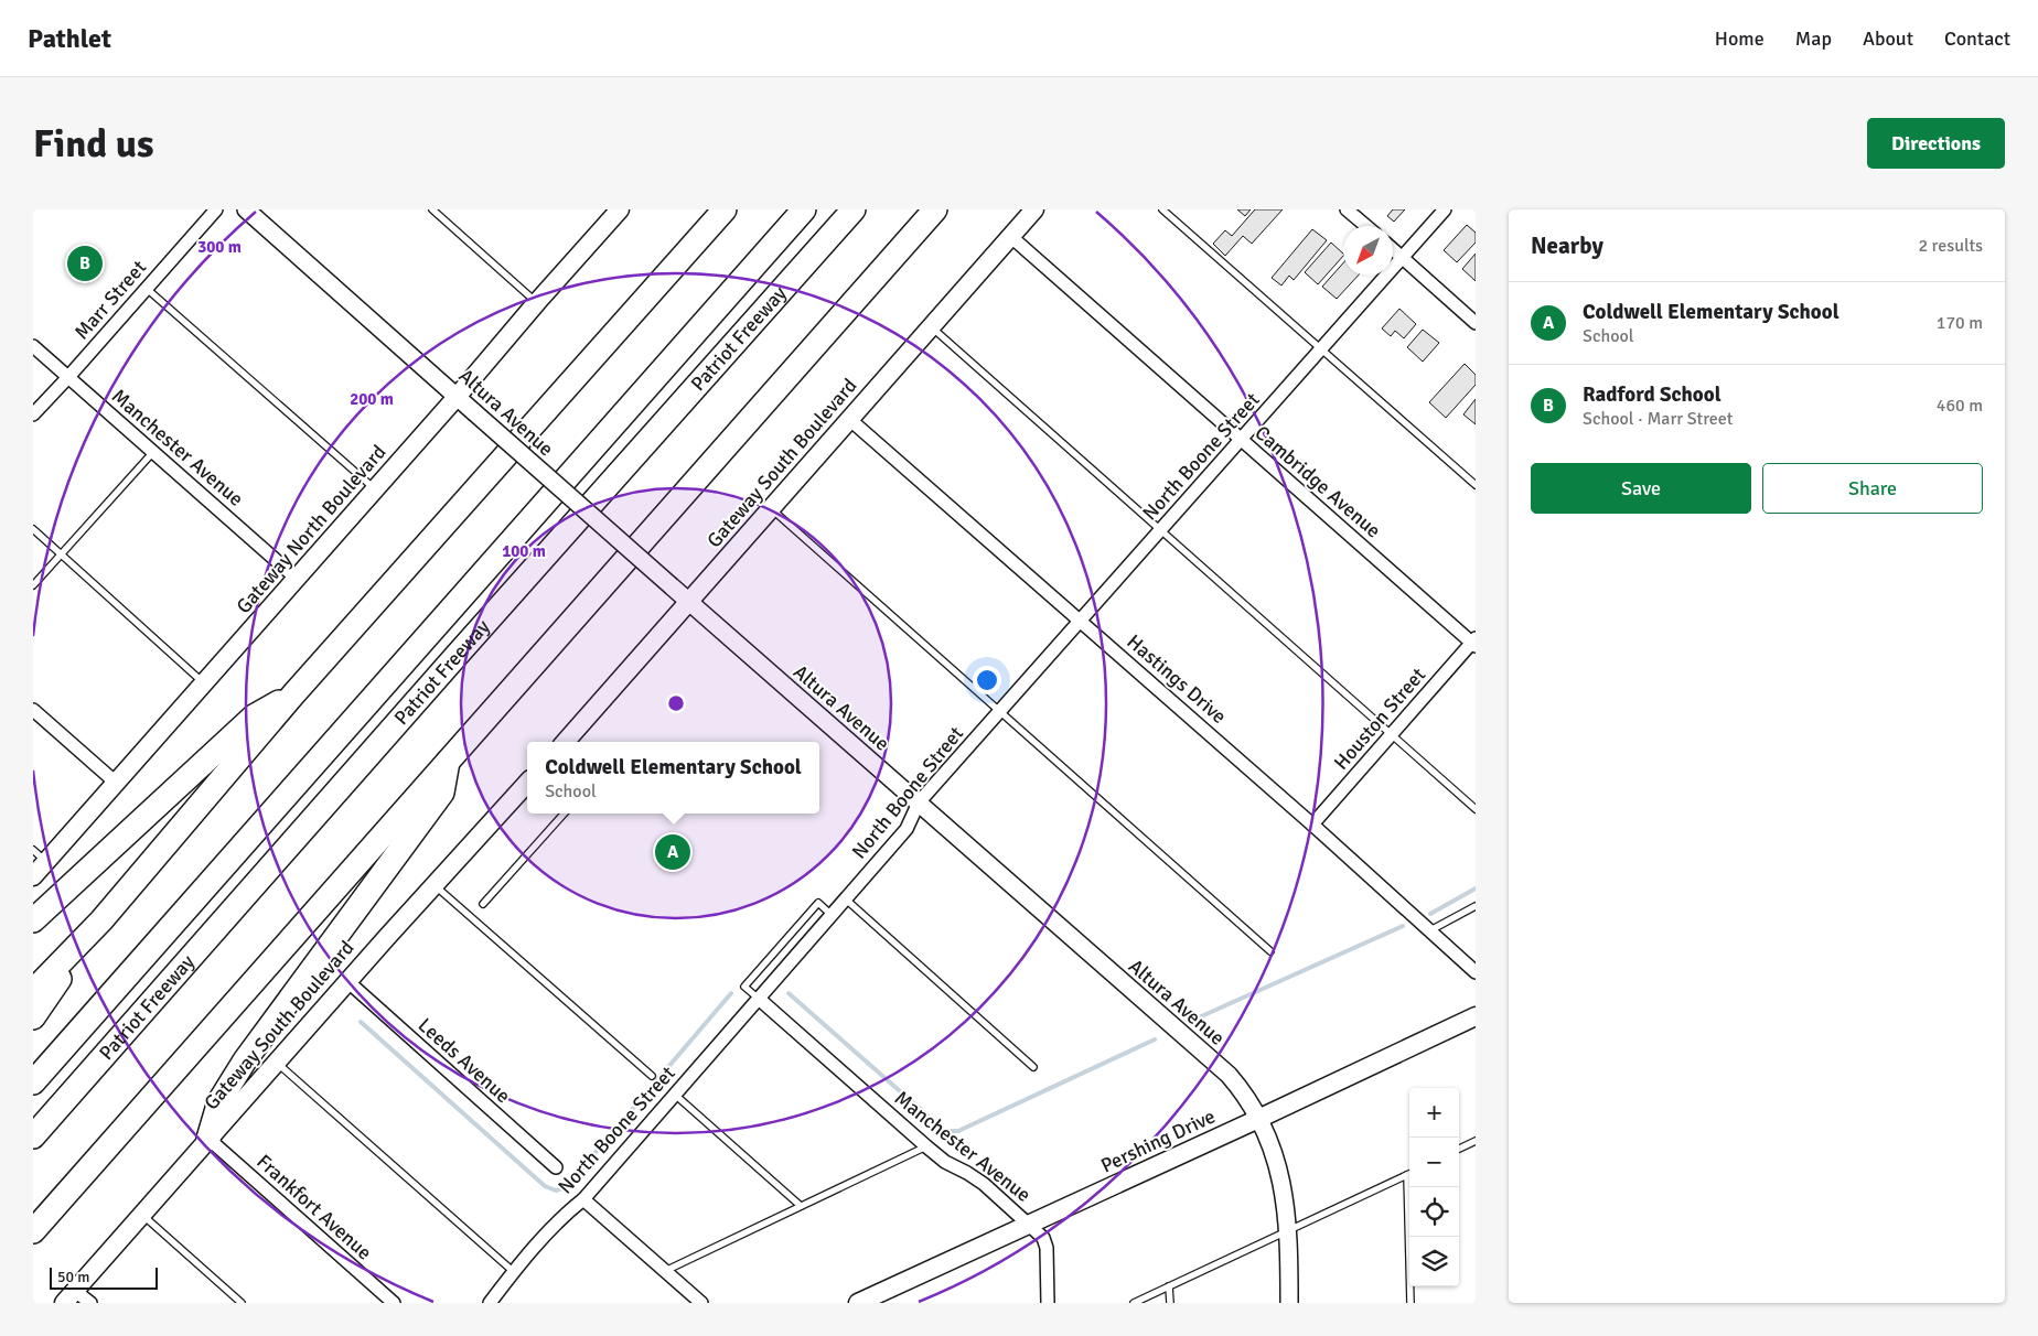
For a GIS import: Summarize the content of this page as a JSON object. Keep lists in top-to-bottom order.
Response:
{
  "streets": {
    "highway": ["Patriot Freeway"],
    "main road": ["Gateway South Boulevard", "Gateway North Boulevard", "Pershing Drive"],
    "street": [
      "Marr Street",
      "Altura Avenue",
      "Manchester Avenue",
      "North Boone Street",
      "Cambridge Avenue",
      "Hastings Drive",
      "Houston Street",
      "Leeds Avenue",
      "Frankfort Avenue"
    ]
  },
  "crossings": [
    ["Marr Street", "Manchester Avenue"],
    ["Altura Avenue", "North Boone Street"],
    ["Altura Avenue", "Gateway South Boulevard"],
    ["Altura Avenue", "Gateway North Boulevard"],
    ["Altura Avenue", "Pershing Drive"],
    ["Manchester Avenue", "North Boone Street"],
    ["Manchester Avenue", "Gateway North Boulevard"],
    ["Manchester Avenue", "Pershing Drive"],
    ["North Boone Street", "Cambridge Avenue"],
    ["North Boone Street", "Hastings Drive"],
    ["Gateway South Boulevard", "Cambridge Avenue"],
    ["Gateway South Boulevard", "Hastings Drive"],
    ["Gateway South Boulevard", "Leeds Avenue"],
    ["Gateway South Boulevard", "Frankfort Avenue"],
    ["Cambridge Avenue", "Houston Street"],
    ["Hastings Drive", "Houston Street"]
  ],
  "scale_bar": "50 m",
  "north": "bottom left",
  "page": {
    "header": "Pathlet",
    "nav": [
      "Home",
      "Map",
      "About",
      "Contact"
    ],
    "buttons": [
      "Directions",
      ["Save", "Share"]
    ],
    "title": "Find us",
    "heading": ["Nearby", "2 results"],
    "pins": ["B", "A"],
    "list": [
      {
        "mark": "A",
        "name": "Coldwell Elementary School",
        "note": "School",
        "value": "170 m"
      },
      {
        "mark": "B",
        "name": "Radford School",
        "note": "School · Marr Street",
        "value": "460 m"
      }
    ],
    "popup": ["Coldwell Elementary School", "School"],
    "map_buttons": ["+", "−"],
    "scale": "50 m"
  },
  "rings": ["300 m", "200 m", "100 m"]
}
